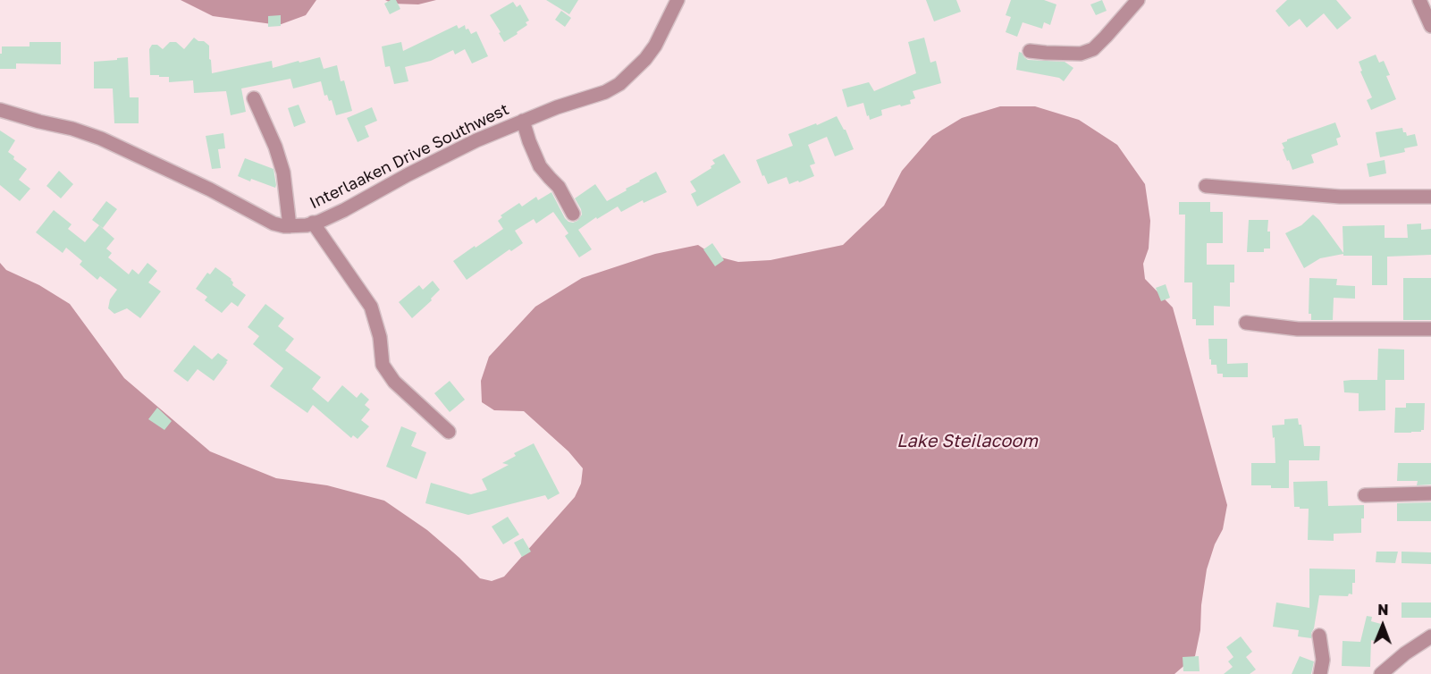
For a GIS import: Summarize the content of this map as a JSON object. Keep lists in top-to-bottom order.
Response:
{
  "streets": {
    "street": ["Interlaaken Drive Southwest"]
  },
  "water": ["Lake Steilacoom"],
  "north": "top"
}
